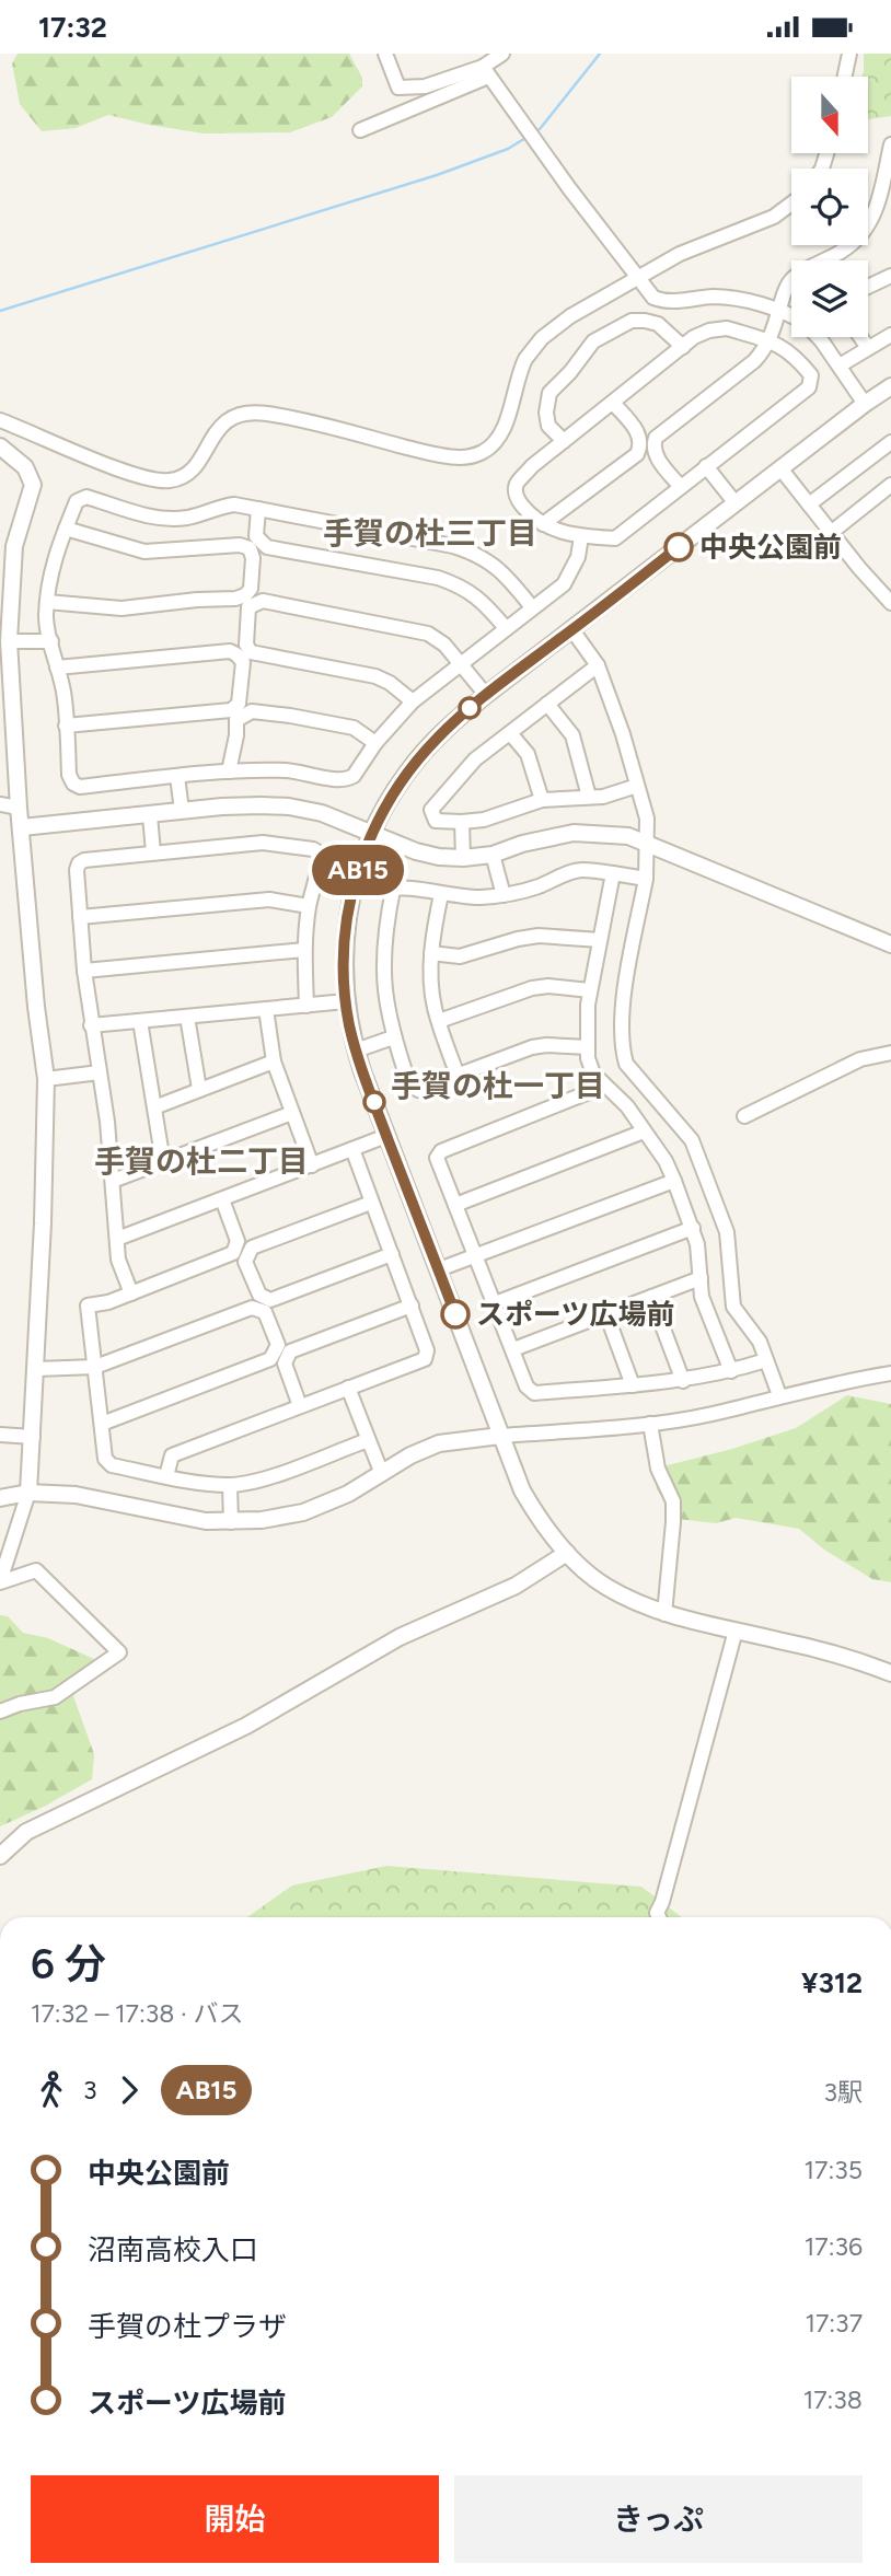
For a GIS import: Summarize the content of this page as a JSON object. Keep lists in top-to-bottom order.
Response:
{
  "districts": ["手賀の杜三丁目", "手賀の杜一丁目", "手賀の杜二丁目"],
  "places": ["中央公園前", "スポーツ広場前"],
  "lines": ["bus line AB15"],
  "north": "bottom",
  "page": {
    "status": "17:32",
    "on_map": "AB15",
    "heading": ["6 分", "17:32 – 17:38 · バス", "¥312"],
    "legs": ["3", "AB15", "3駅"],
    "list": [
      {
        "name": "中央公園前",
        "value": "17:35"
      },
      {
        "name": "沼南高校入口",
        "value": "17:36"
      },
      {
        "name": "手賀の杜プラザ",
        "value": "17:37"
      },
      {
        "name": "スポーツ広場前",
        "value": "17:38"
      }
    ],
    "buttons": ["開始", "きっぷ"]
  }
}
